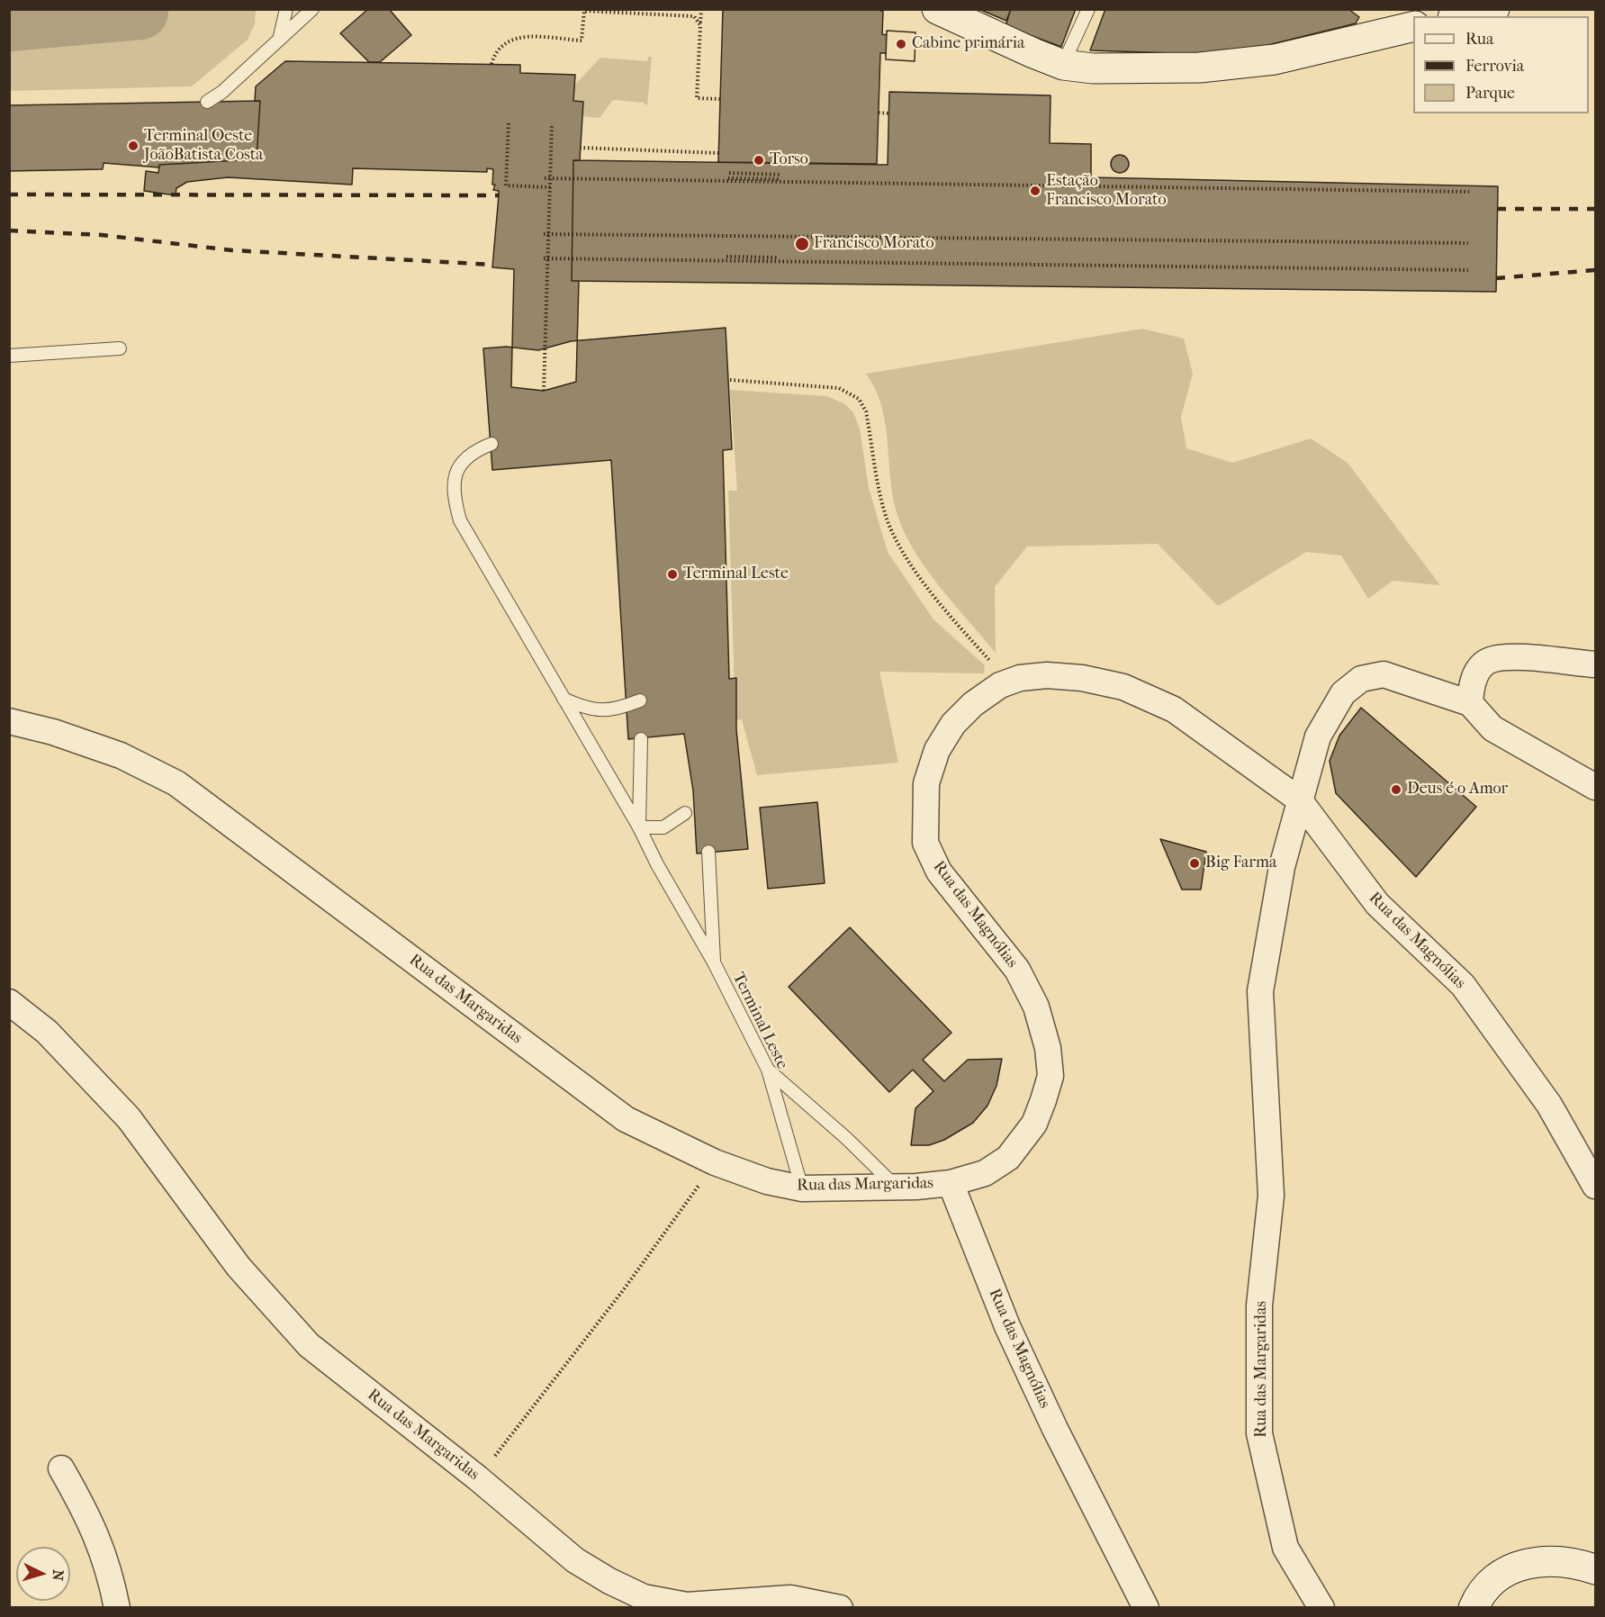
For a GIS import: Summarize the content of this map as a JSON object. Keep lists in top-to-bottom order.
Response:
{
  "streets": {
    "street": ["Rua das Magnólias", "Rua das Margaridas"],
    "lane": ["Terminal Leste"]
  },
  "crossings": [
    ["Rua das Magnólias", "Rua das Margaridas"],
    ["Rua das Margaridas", "Terminal Leste"]
  ],
  "places": [
    "Cabine primária",
    "Terminal Oeste JoãoBatista Costa",
    "Torso",
    "Estação Francisco Morato",
    "Francisco Morato",
    "Terminal Leste",
    "Deus é o Amor",
    "Big Farma"
  ],
  "legend": ["Rua", "Ferrovia", "Parque"],
  "north": "right"
}
